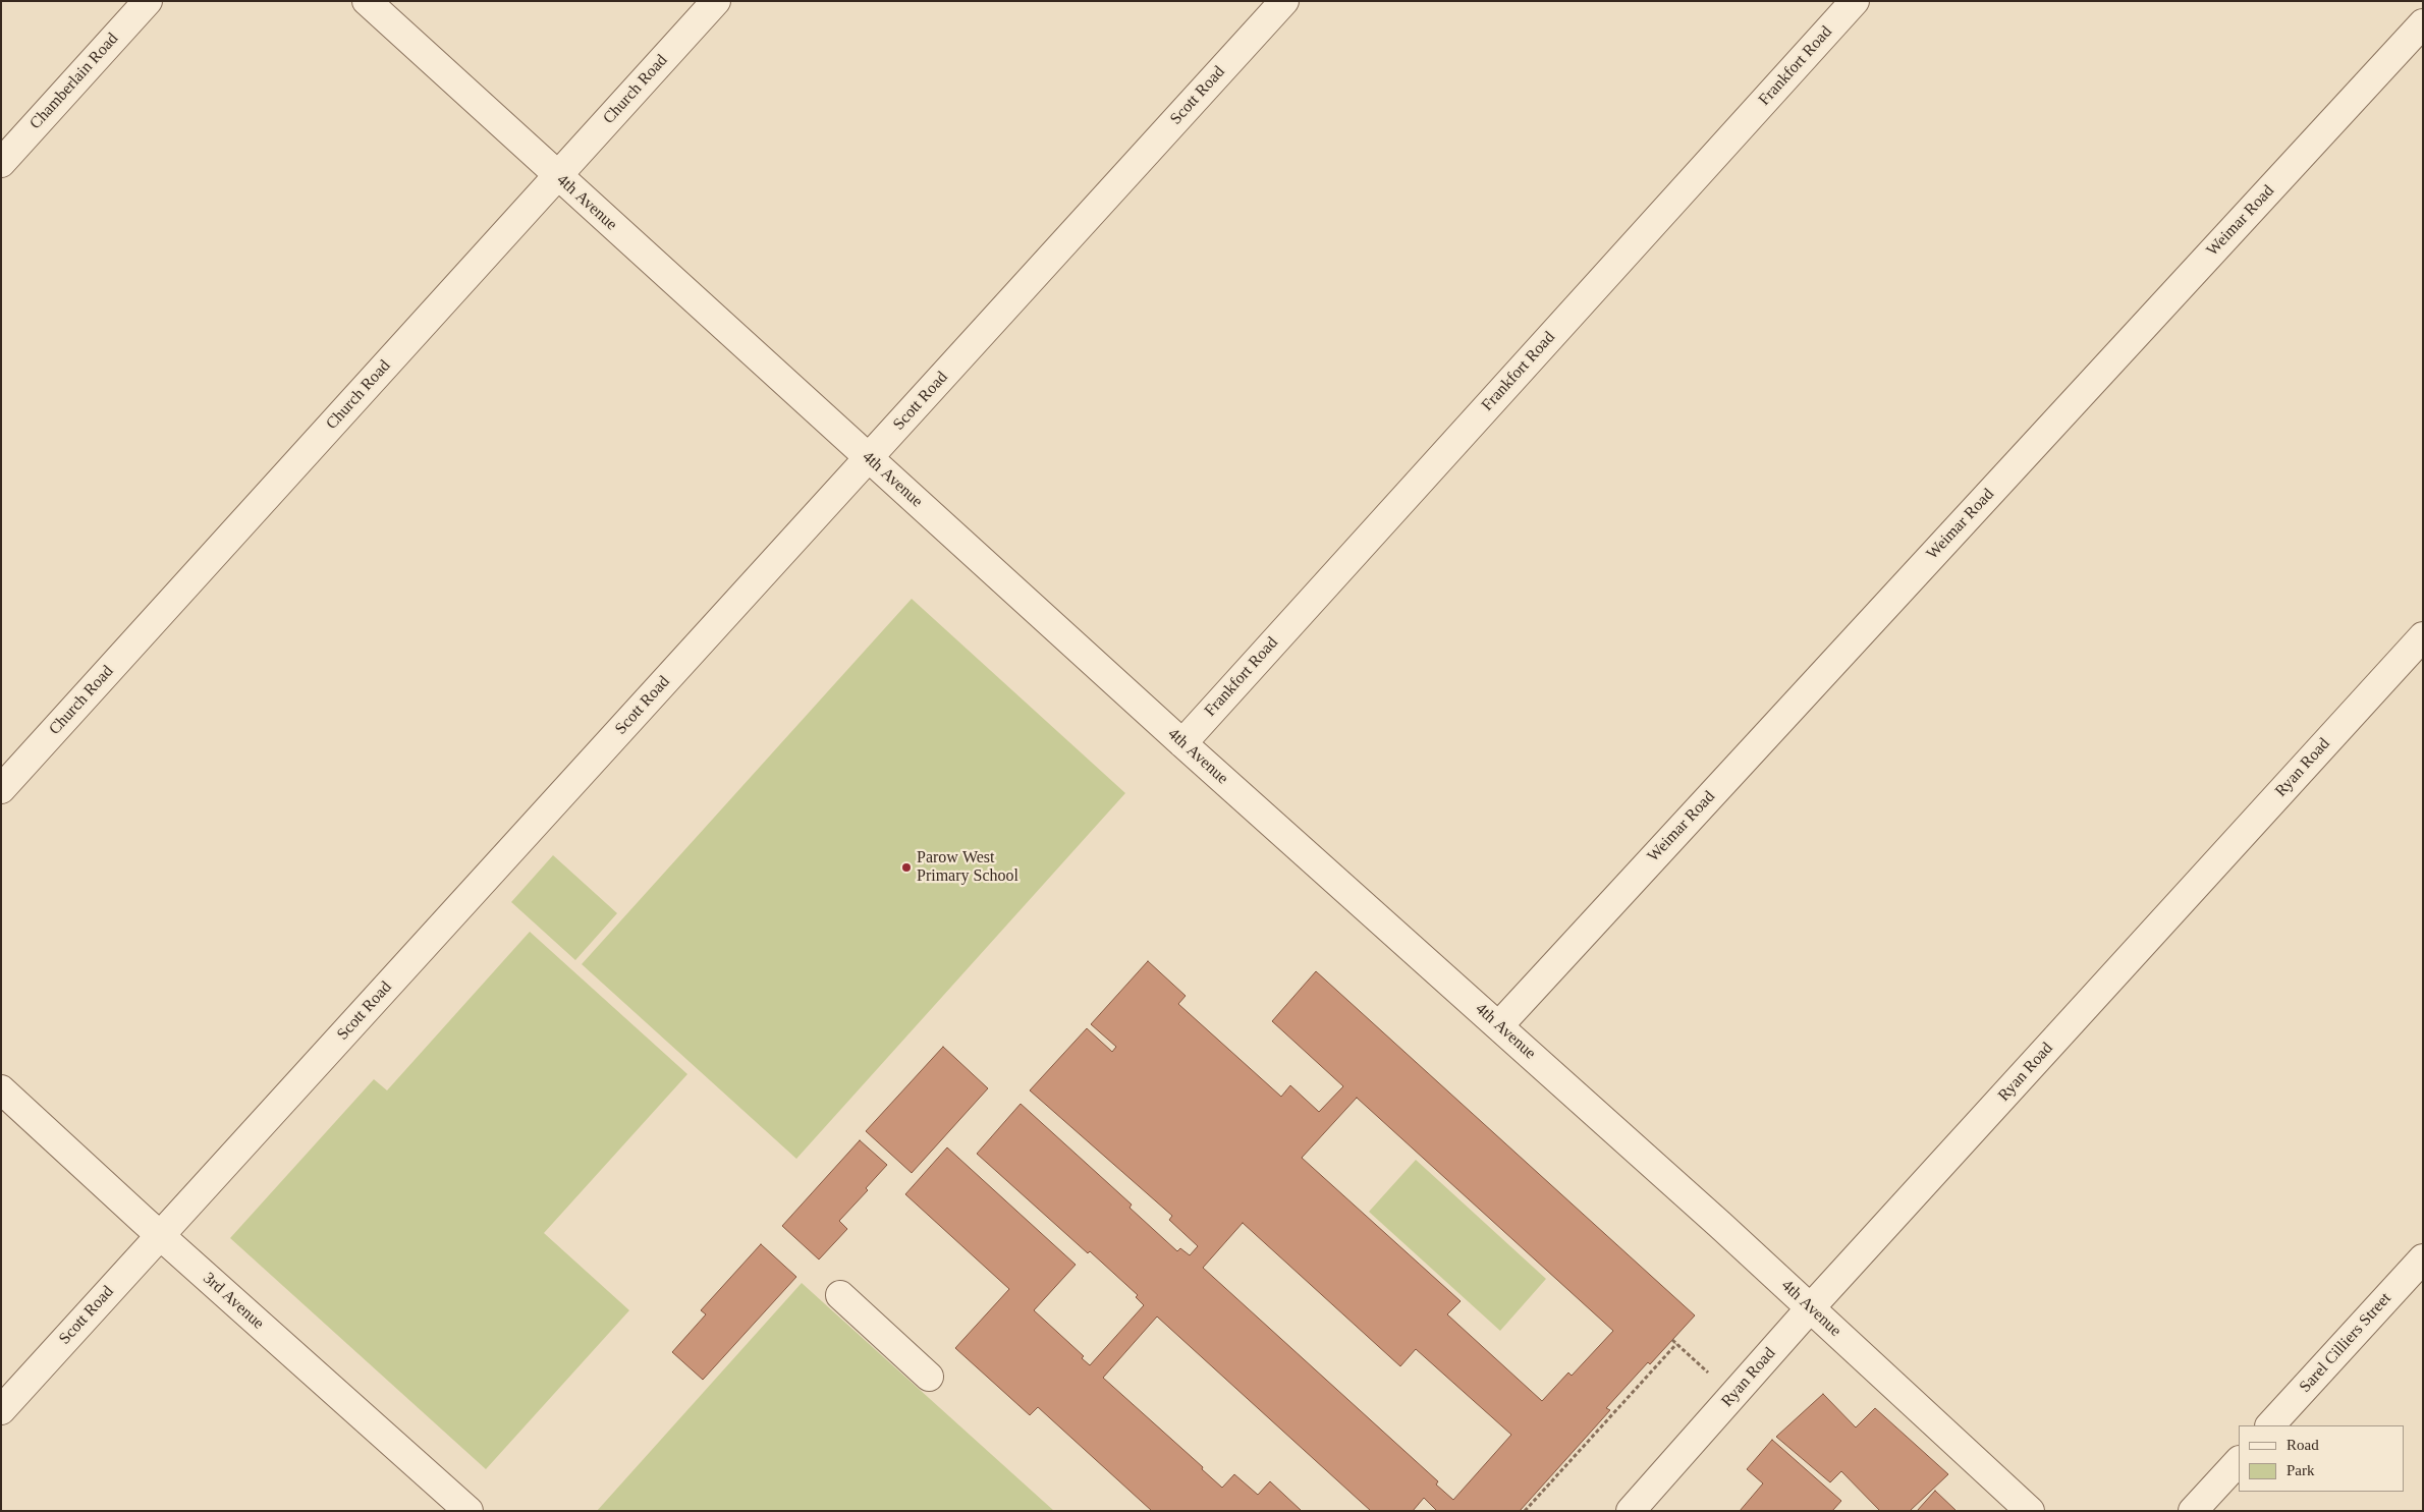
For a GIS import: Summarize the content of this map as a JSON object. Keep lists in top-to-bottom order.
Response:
{
  "streets": {
    "street": [
      "Frankfort Road",
      "Chamberlain Road",
      "Church Road",
      "Scott Road",
      "4th Avenue",
      "Weimar Road",
      "Ryan Road",
      "3rd Avenue",
      "Sarel Cilliers Street"
    ]
  },
  "crossings": [
    ["Frankfort Road", "4th Avenue"],
    ["Church Road", "4th Avenue"],
    ["Scott Road", "4th Avenue"],
    ["Scott Road", "3rd Avenue"],
    ["4th Avenue", "Weimar Road"],
    ["4th Avenue", "Ryan Road"]
  ],
  "places": ["Parow West Primary School"],
  "legend": ["Road", "Park"]
}
